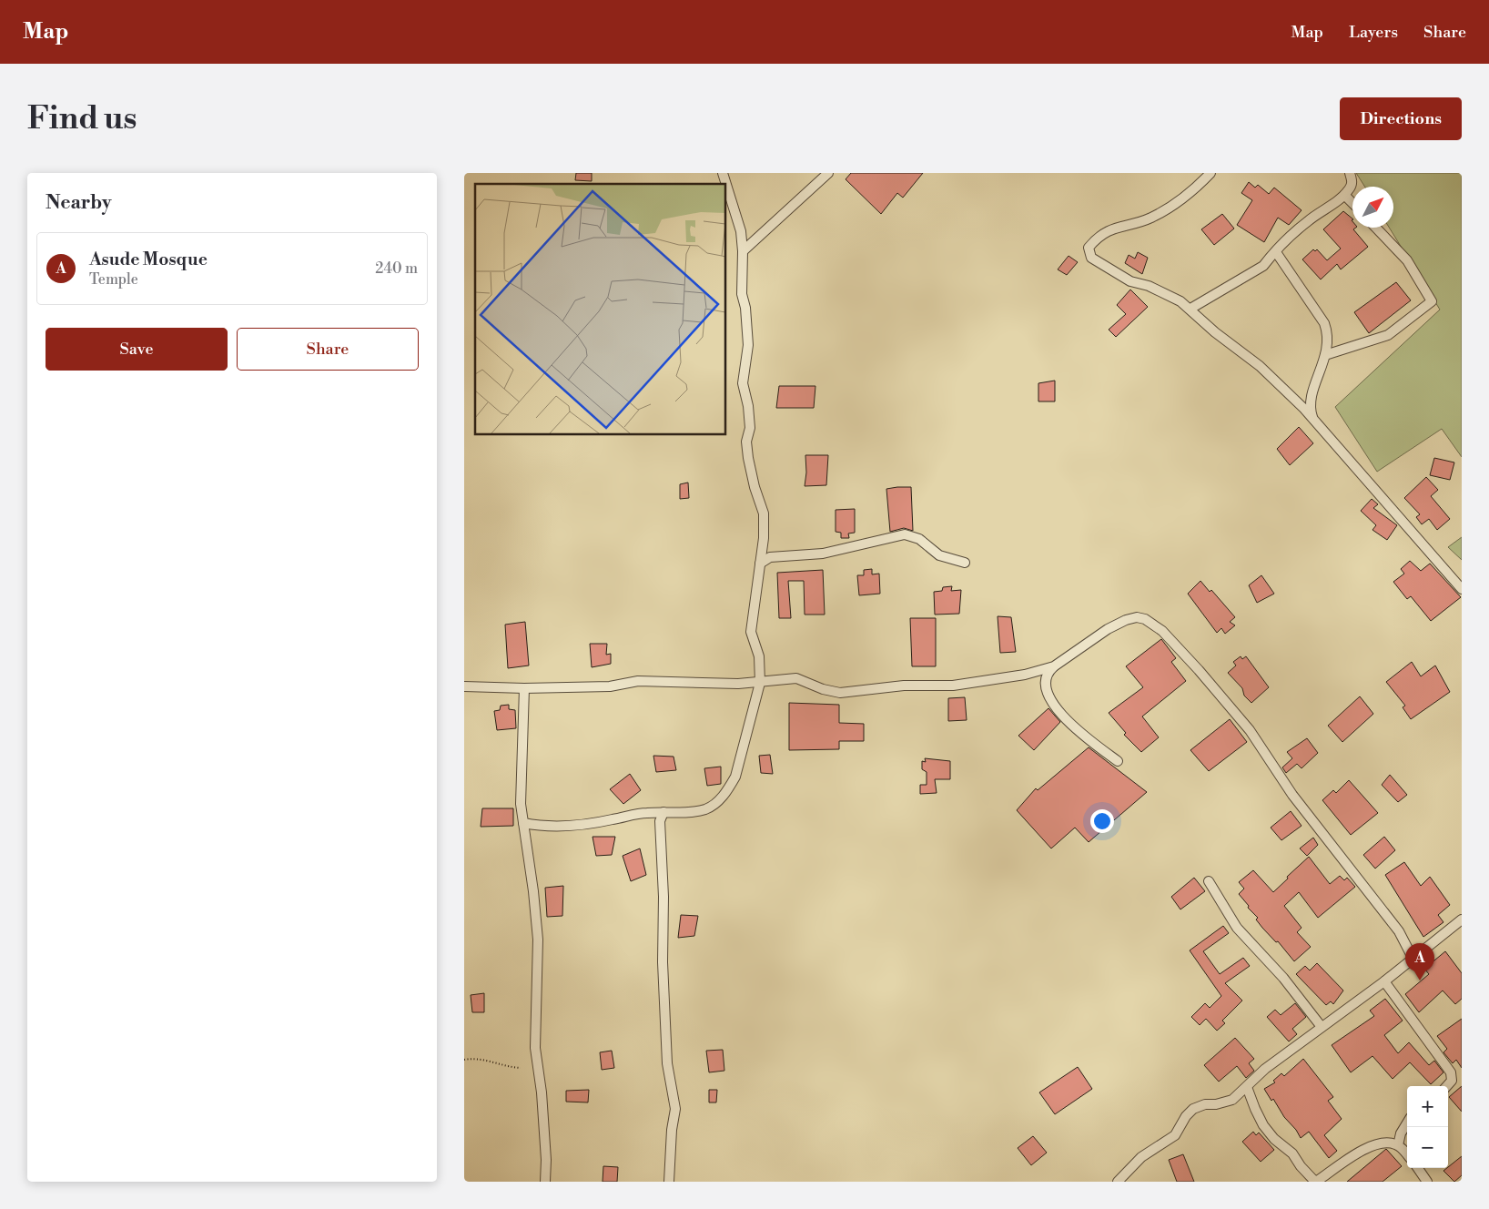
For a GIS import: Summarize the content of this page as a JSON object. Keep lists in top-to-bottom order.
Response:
{
  "north": "top right",
  "page": {
    "header": "Map",
    "nav": ["Map", "Layers", "Share"],
    "buttons": [
      "Directions",
      ["Save", "Share"]
    ],
    "title": "Find us",
    "heading": "Nearby",
    "list": [
      {
        "mark": "A",
        "name": "Asude Mosque",
        "note": "Temple",
        "value": "240 m"
      }
    ],
    "pins": "A",
    "map_buttons": ["+", "−"]
  }
}
